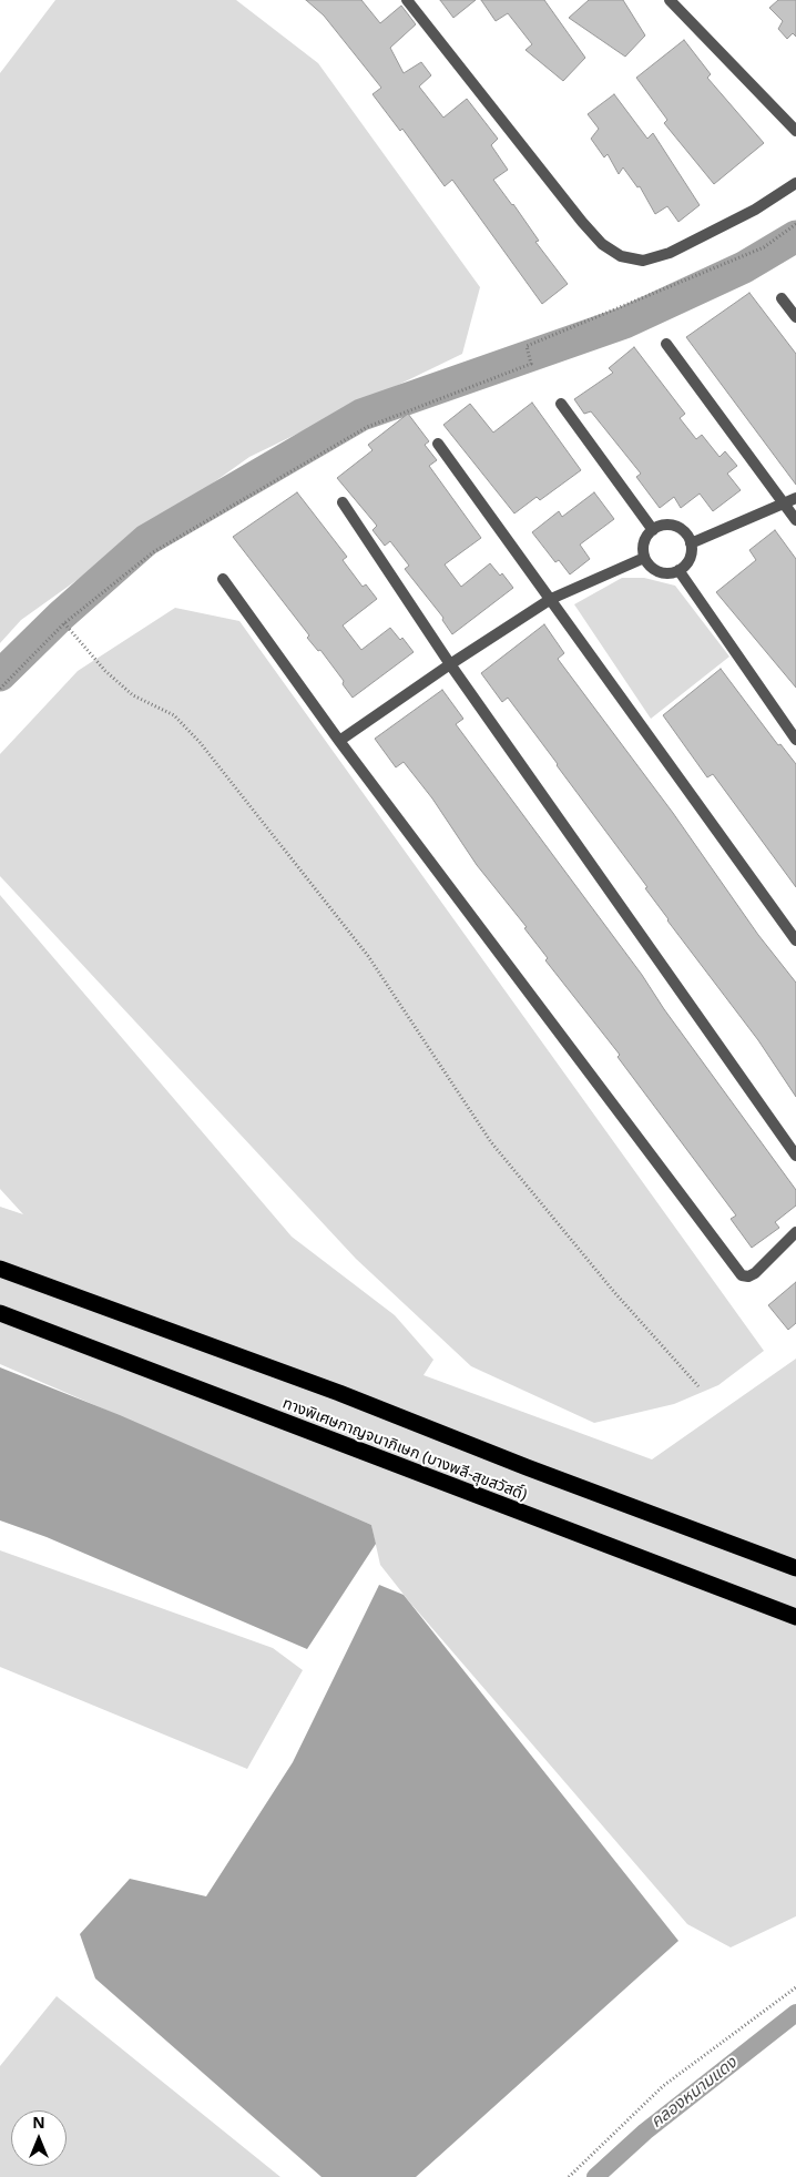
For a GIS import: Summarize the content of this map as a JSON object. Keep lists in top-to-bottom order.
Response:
{
  "streets": {
    "highway": ["ทางพิเศษกาญจนาภิเษก (บางพลี-สุขสวัสดิ์)"]
  },
  "water": ["คลองหนามแดง"],
  "north": "top"
}
